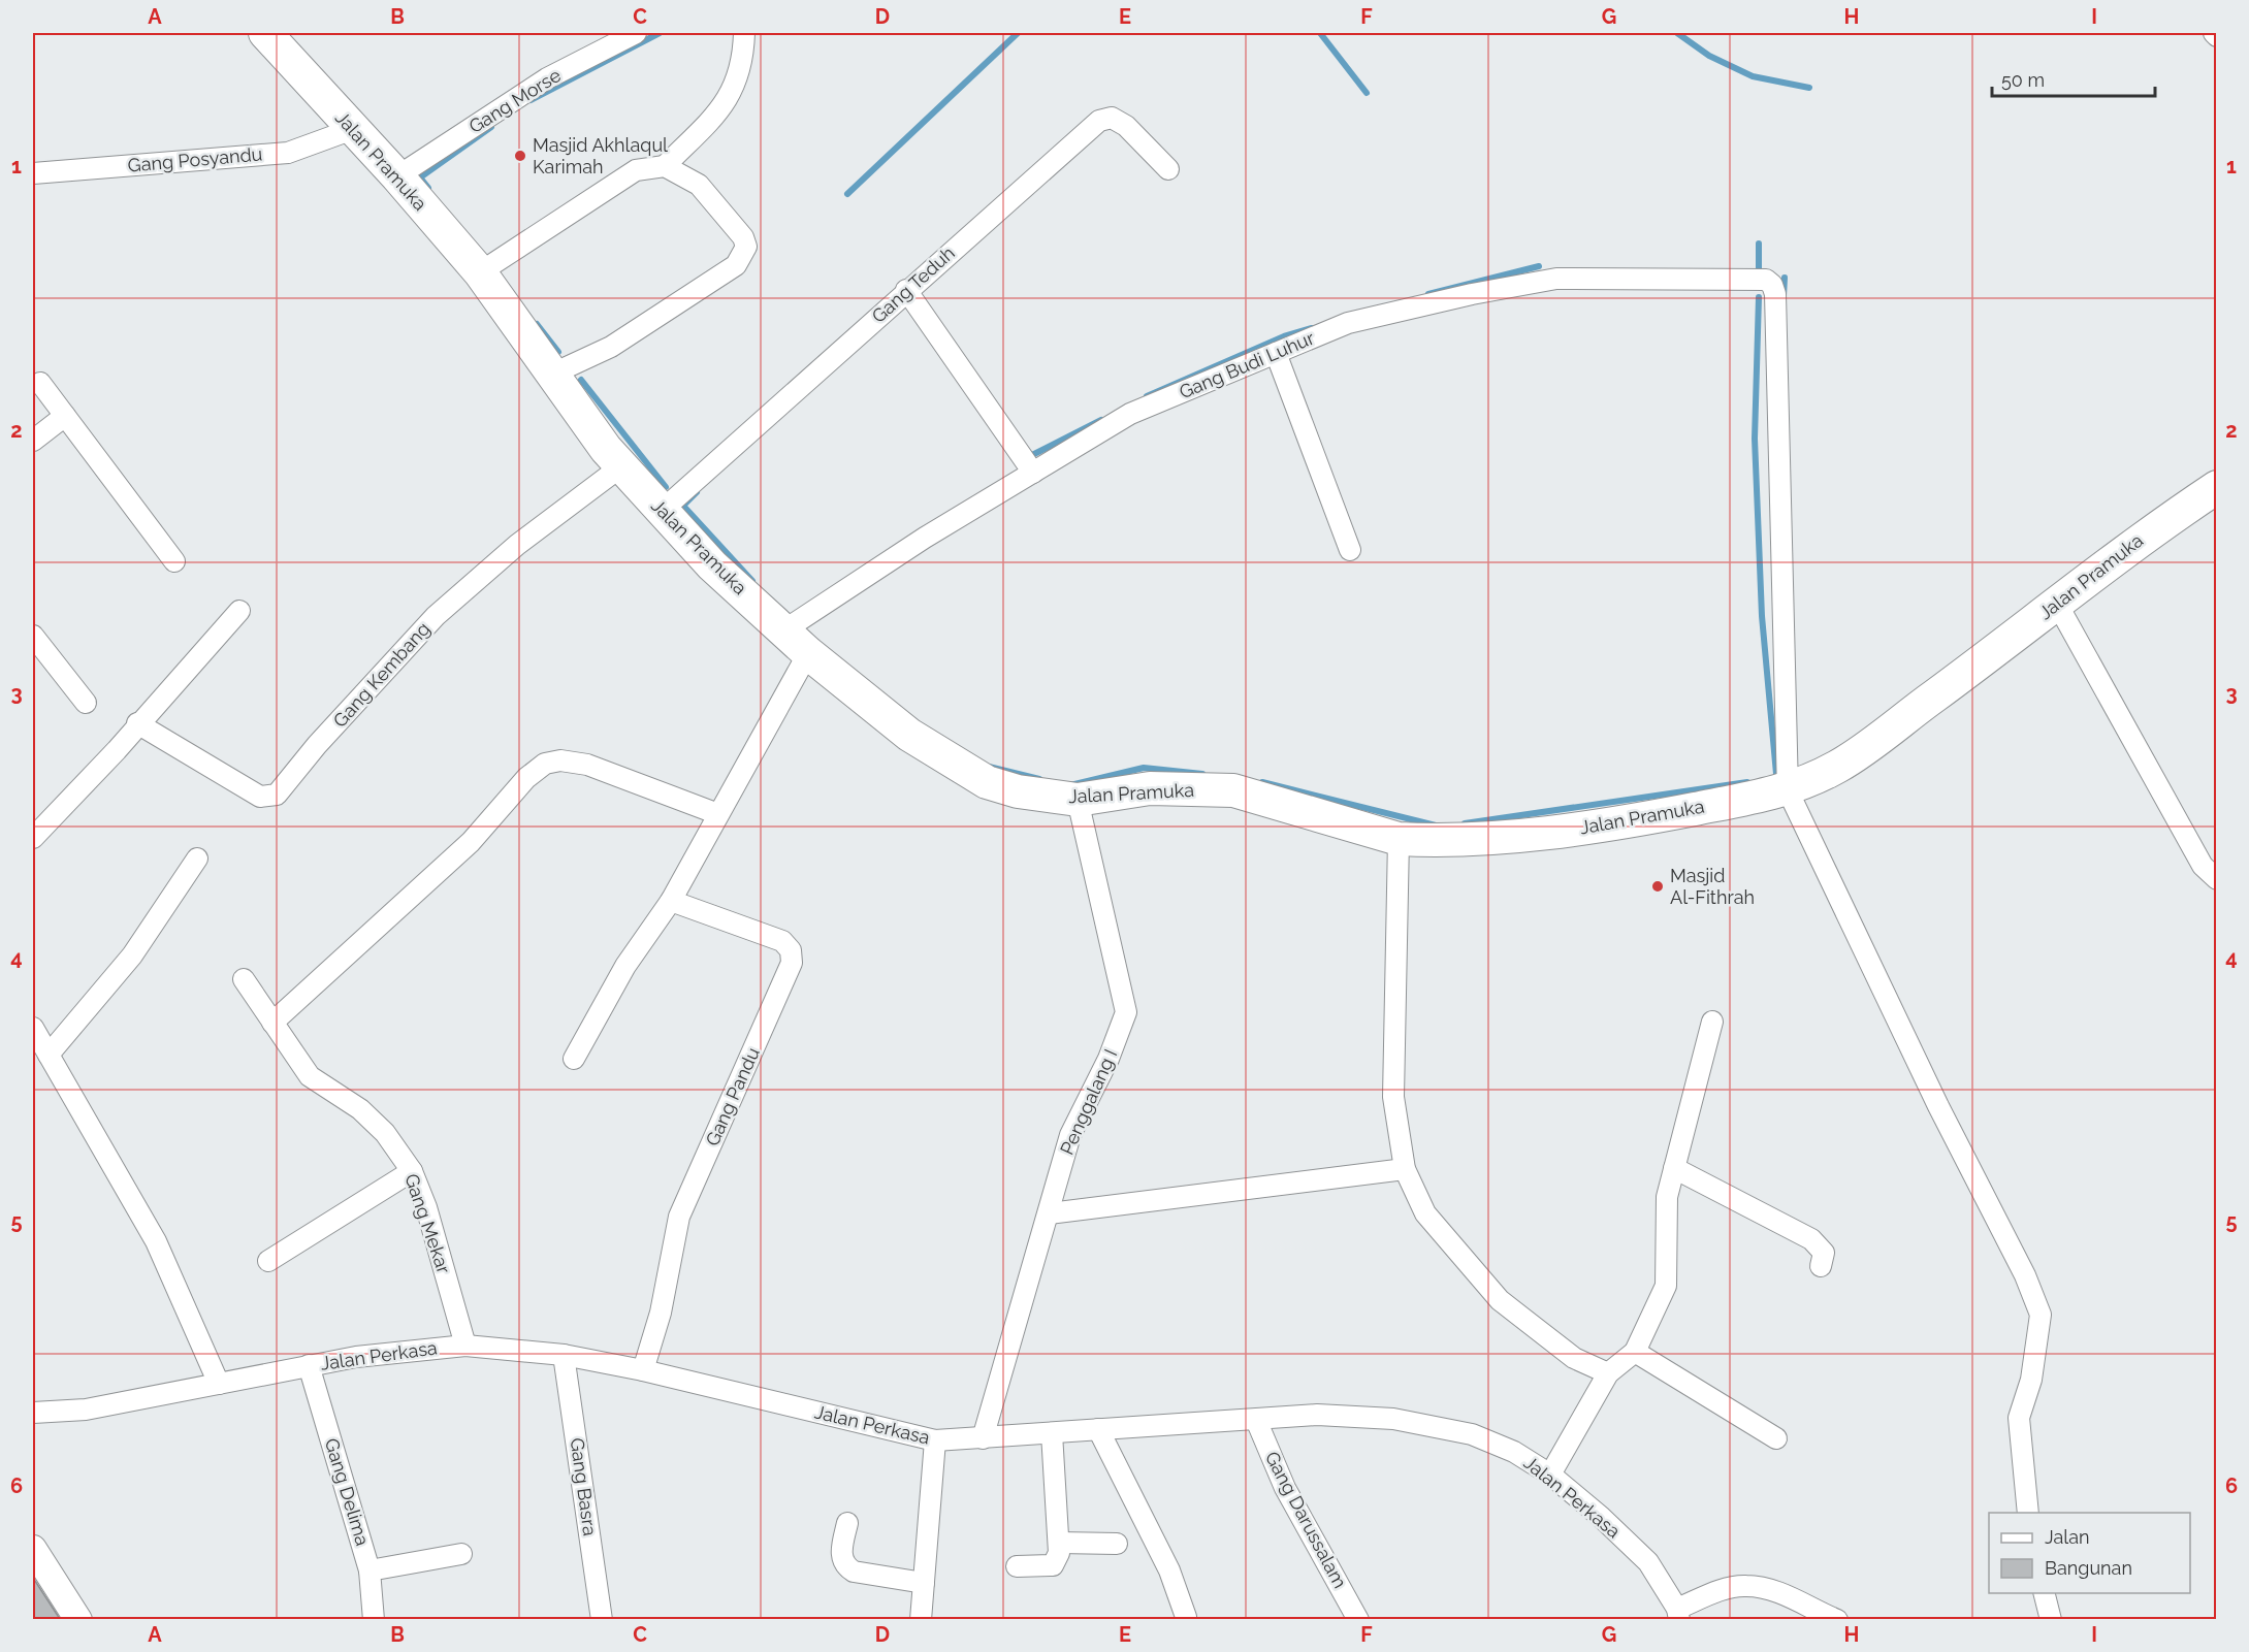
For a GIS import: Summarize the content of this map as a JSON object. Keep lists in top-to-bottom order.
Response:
{
  "streets": {
    "main road": ["Jalan Pramuka"],
    "street": [
      "Gang Morse",
      "Gang Posyandu",
      "Gang Teduh",
      "Gang Budi Luhur",
      "Gang Kembang",
      "Gang Pandu",
      "Penggalang I",
      "Gang Mekar",
      "Jalan Perkasa",
      "Gang Basra",
      "Gang Delima",
      "Gang Darussalam"
    ]
  },
  "crossings": [
    ["Gang Morse", "Jalan Pramuka"],
    ["Gang Posyandu", "Jalan Pramuka"],
    ["Jalan Pramuka", "Gang Teduh"],
    ["Jalan Pramuka", "Gang Budi Luhur"],
    ["Jalan Pramuka", "Gang Kembang"],
    ["Jalan Pramuka", "Penggalang I"],
    ["Gang Pandu", "Jalan Perkasa"],
    ["Penggalang I", "Jalan Perkasa"],
    ["Gang Mekar", "Jalan Perkasa"],
    ["Jalan Perkasa", "Gang Basra"],
    ["Jalan Perkasa", "Gang Delima"],
    ["Jalan Perkasa", "Gang Darussalam"]
  ],
  "places": ["Masjid Akhlaqul Karimah", "Masjid Al-Fithrah"],
  "legend": ["Jalan", "Bangunan"],
  "scale_bar": "50 m",
  "grid": {
    "columns": [
      "A",
      "B",
      "C",
      "D",
      "E",
      "F",
      "G",
      "H",
      "I"
    ],
    "rows": [
      "1",
      "2",
      "3",
      "4",
      "5",
      "6"
    ]
  }
}
